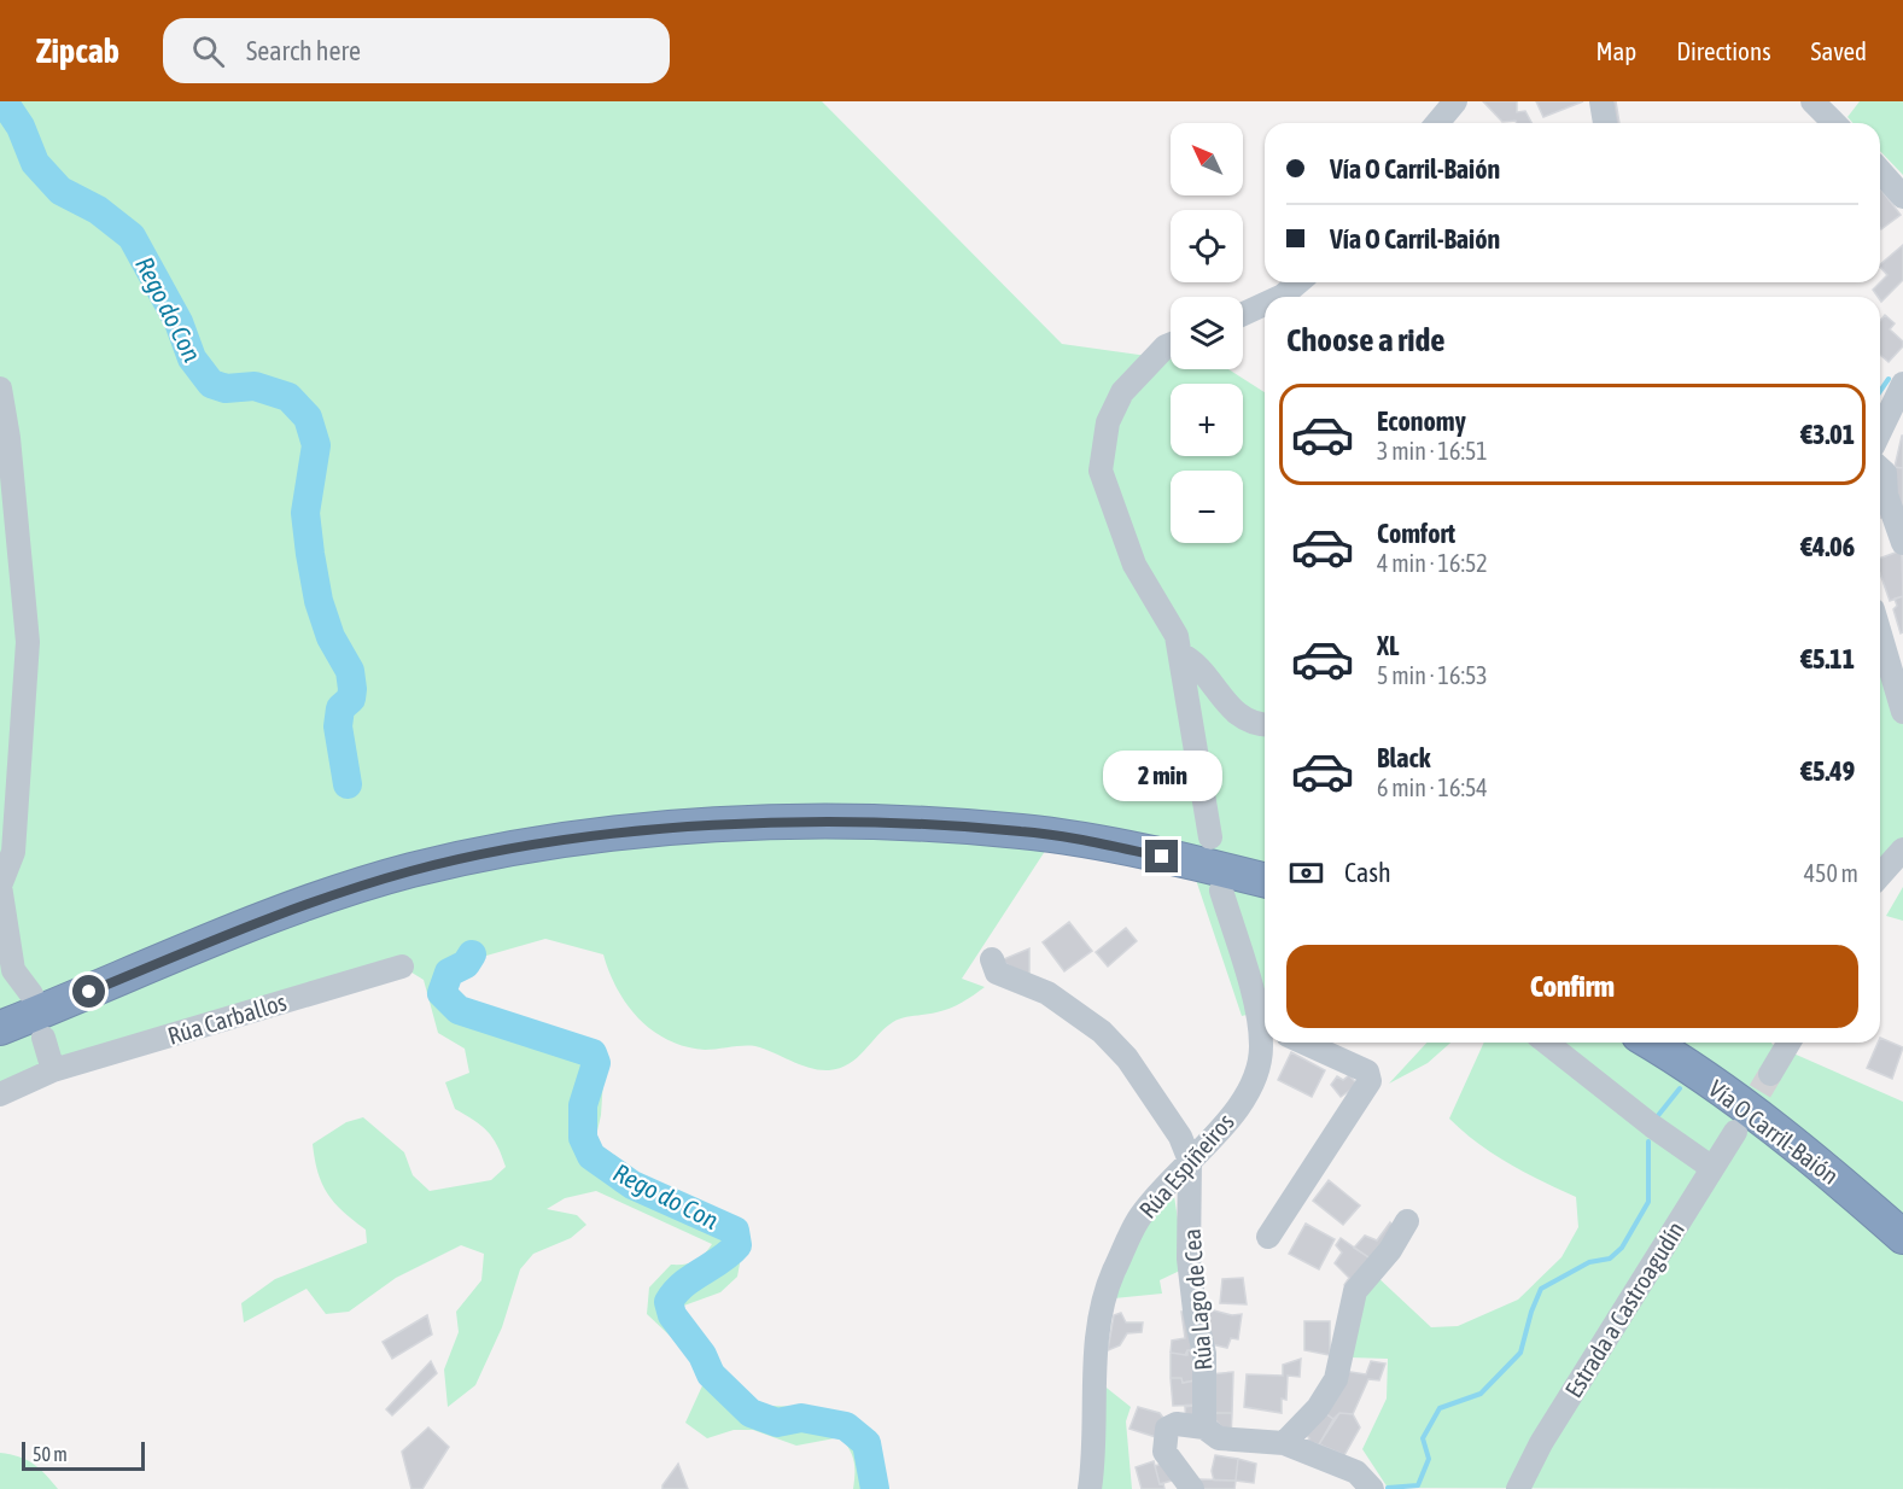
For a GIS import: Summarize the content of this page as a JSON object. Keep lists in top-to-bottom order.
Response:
{
  "streets": {
    "highway": ["Vía O Carril-Baión"],
    "street": [
      "Rúa Carballos",
      "Rúa Espiñeiros",
      "Rúa Lago de Cea",
      "Estrada a Castroagudín"
    ]
  },
  "crossings": [
    ["Rúa Espiñeiros", "Rúa Lago de Cea"]
  ],
  "water": ["Rego do Con"],
  "scale_bar": "50 m",
  "north": "top left",
  "page": {
    "header": "Zipcab",
    "search": "Search here",
    "nav": ["Map", "Directions", "Saved"],
    "map_buttons": ["+", "−"],
    "banner": ["Vía O Carril-Baión", "Vía O Carril-Baión"],
    "heading": "Choose a ride",
    "list": [
      {
        "name": "Economy",
        "note": "3 min · 16:51",
        "value": "€3.01"
      },
      {
        "name": "Comfort",
        "note": "4 min · 16:52",
        "value": "€4.06"
      },
      {
        "name": "XL",
        "note": "5 min · 16:53",
        "value": "€5.11"
      },
      {
        "name": "Black",
        "note": "6 min · 16:54",
        "value": "€5.49"
      }
    ],
    "bubble": "2 min",
    "pay": ["Cash", "450 m"],
    "buttons": "Confirm",
    "scale": "50 m"
  }
}
